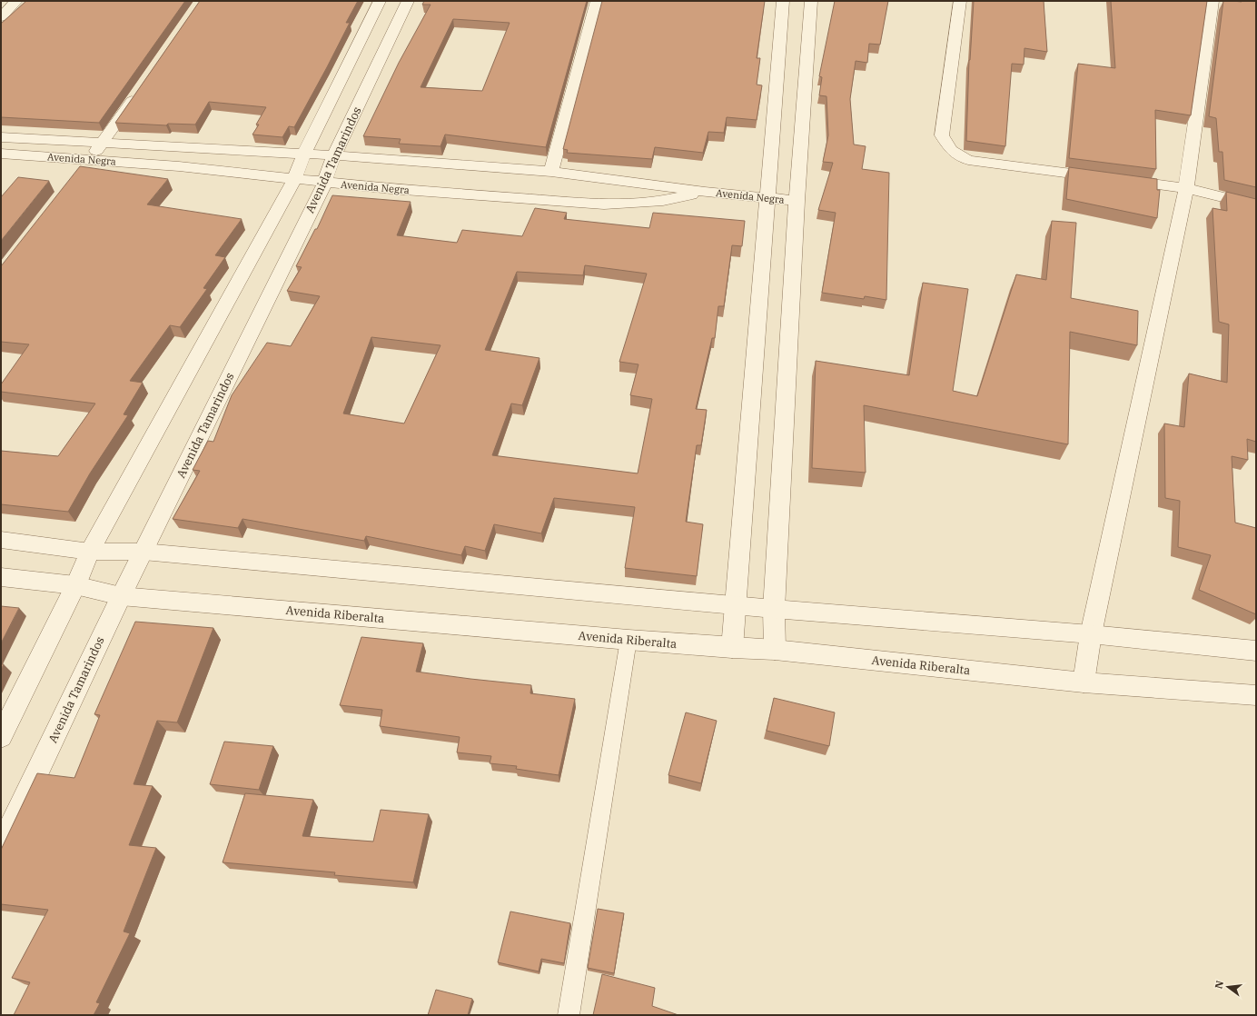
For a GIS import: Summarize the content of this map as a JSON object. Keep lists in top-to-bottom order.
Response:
{
  "streets": {
    "street": ["Avenida Negra", "Avenida Tamarindos", "Avenida Riberalta"]
  },
  "crossings": [
    ["Avenida Negra", "Avenida Tamarindos"],
    ["Avenida Tamarindos", "Avenida Riberalta"]
  ],
  "north": "left"
}
